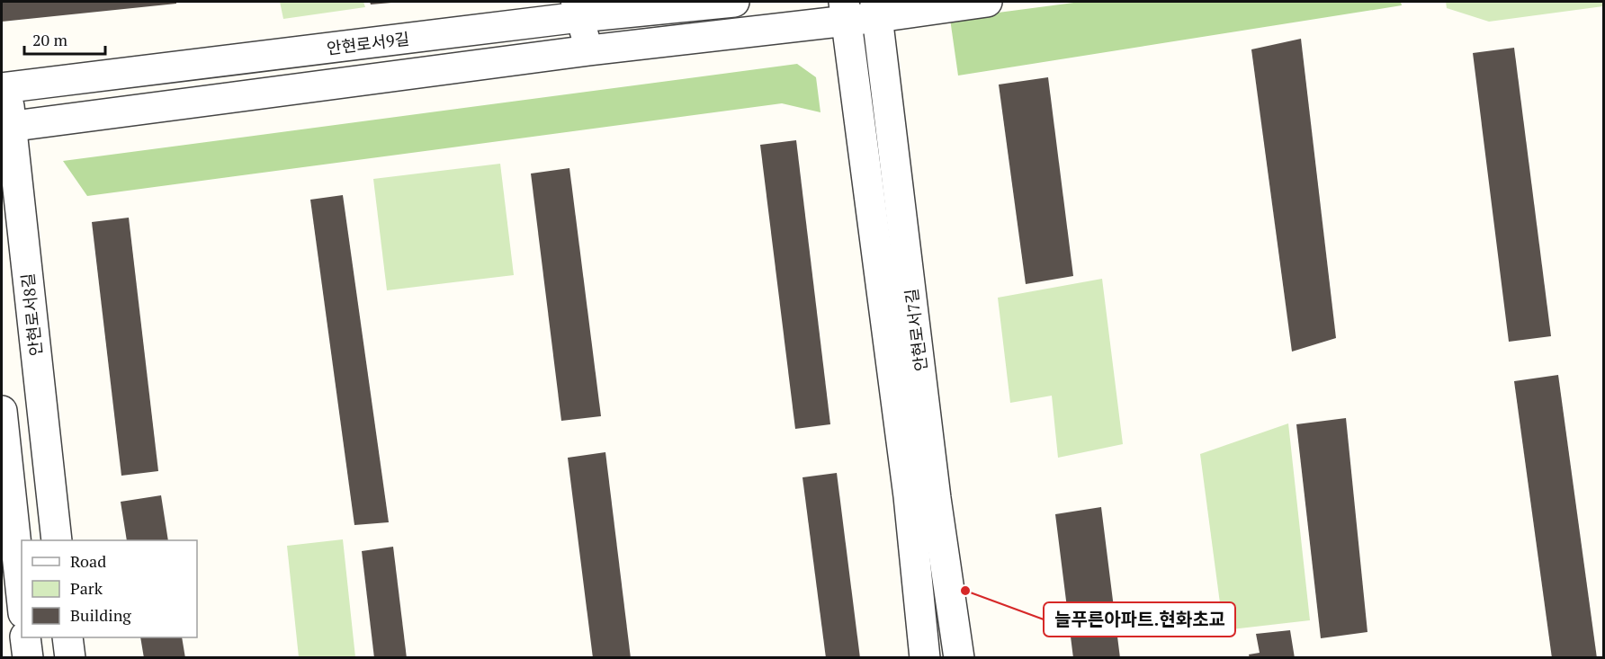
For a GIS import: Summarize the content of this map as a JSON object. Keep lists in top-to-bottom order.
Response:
{
  "streets": {
    "street": ["안현로서9길", "안현로서8길", "안현로서7길"]
  },
  "crossings": [
    ["안현로서9길", "안현로서8길"]
  ],
  "places": ["늘푸른아파트.현화초교"],
  "legend": ["Road", "Park", "Building"],
  "scale_bar": "20 m"
}
